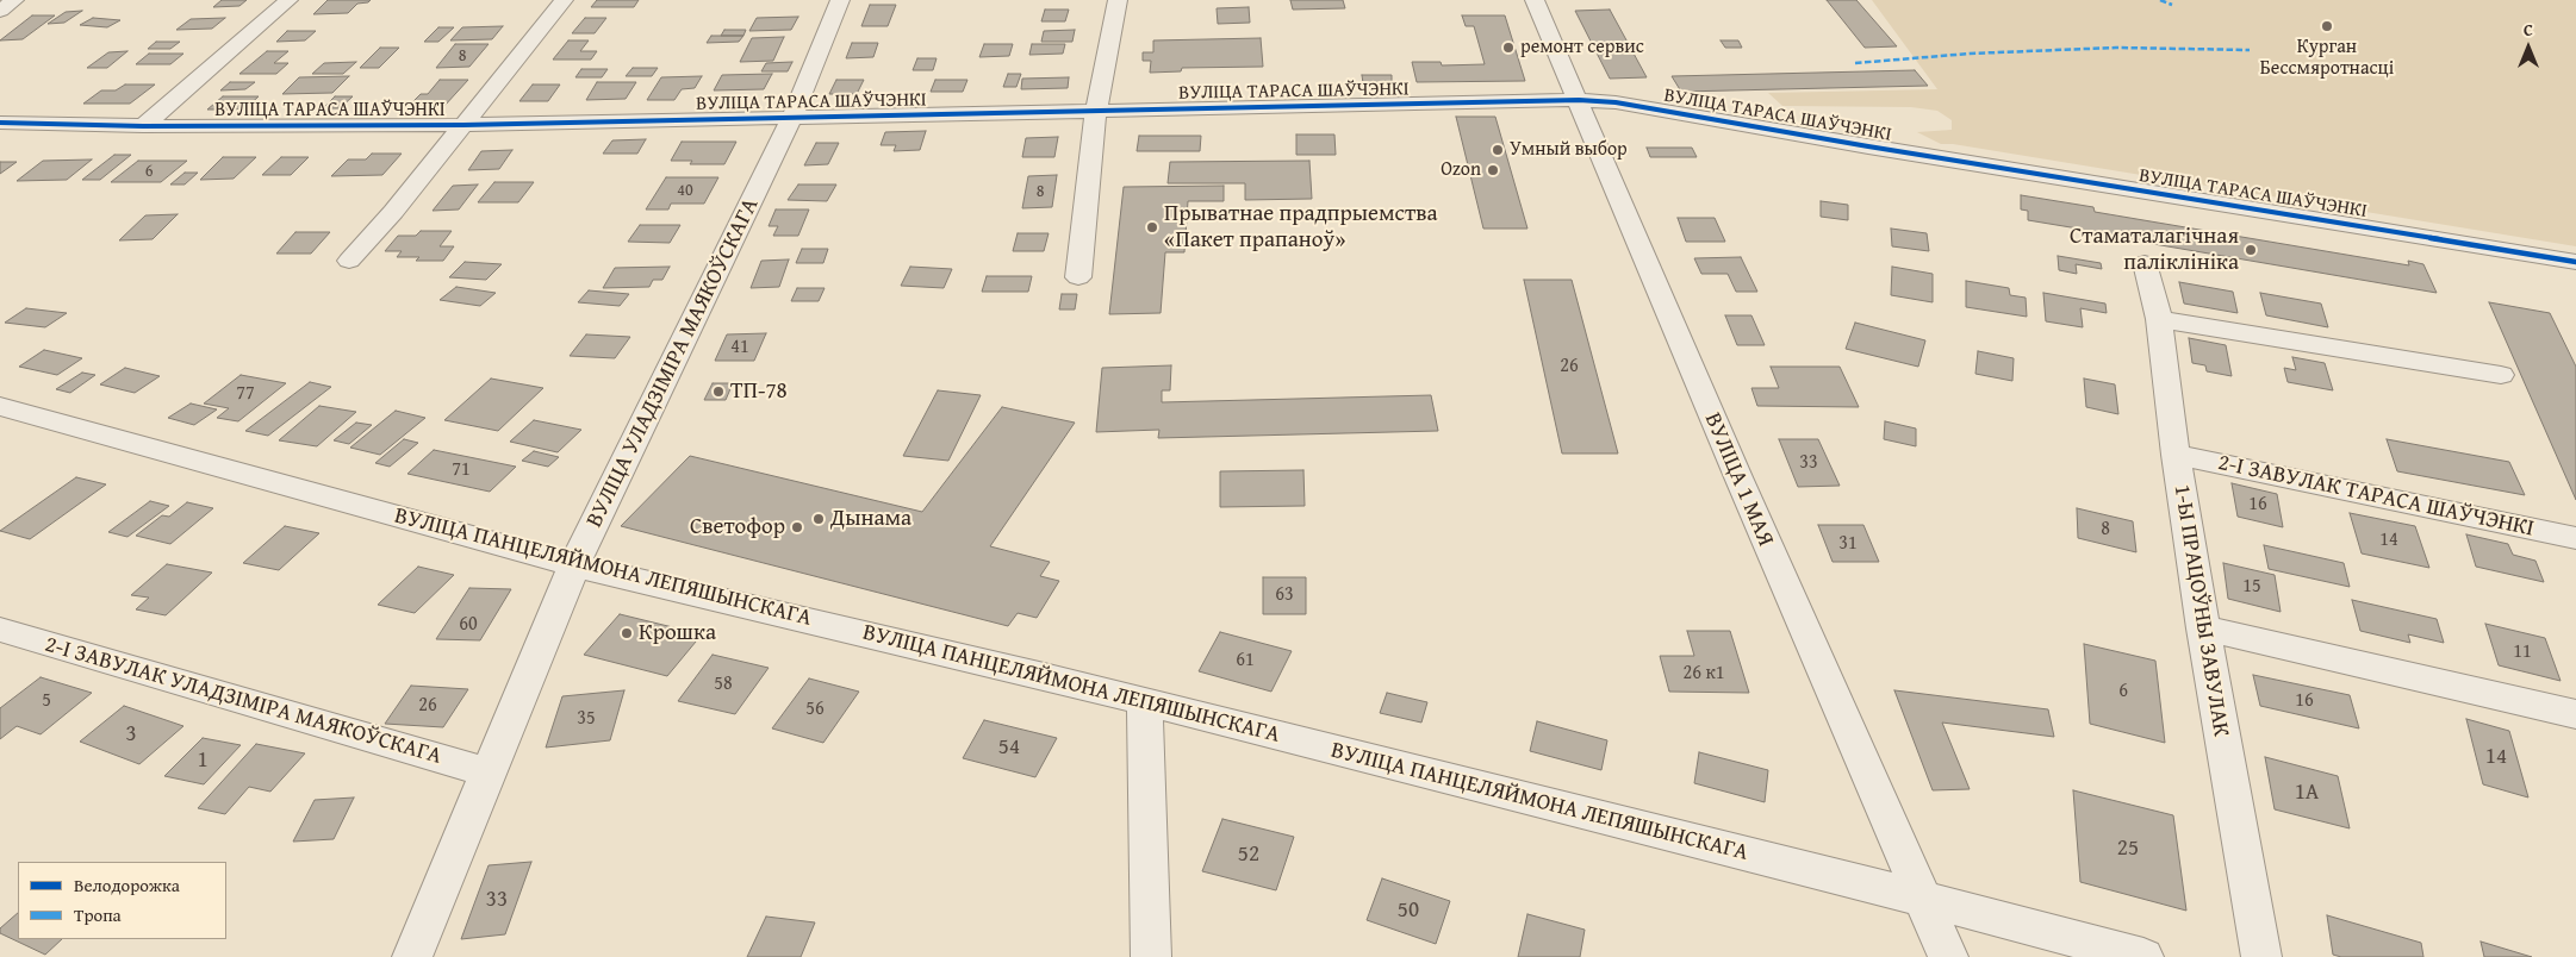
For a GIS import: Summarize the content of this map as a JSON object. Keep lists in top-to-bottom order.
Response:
{
  "streets": {
    "street": [
      "ВУЛІЦА ТАРАСА ШАЎЧЭНКІ",
      "ВУЛІЦА УЛАДЗІМІРА МАЯКОЎСКАГА",
      "ВУЛІЦА 1 МАЯ",
      "2-І ЗАВУЛАК ТАРАСА ШАЎЧЭНКІ",
      "ВУЛІЦА ПАНЦЕЛЯЙМОНА ЛЕПЯШЫНСКАГА",
      "1-Ы ПРАЦОЎНЫ ЗАВУЛАК",
      "2-І ЗАВУЛАК УЛАДЗІМІРА МАЯКОЎСКАГА"
    ]
  },
  "crossings": [
    ["ВУЛІЦА ТАРАСА ШАЎЧЭНКІ", "ВУЛІЦА УЛАДЗІМІРА МАЯКОЎСКАГА"],
    ["ВУЛІЦА ТАРАСА ШАЎЧЭНКІ", "ВУЛІЦА 1 МАЯ"],
    ["ВУЛІЦА УЛАДЗІМІРА МАЯКОЎСКАГА", "ВУЛІЦА ПАНЦЕЛЯЙМОНА ЛЕПЯШЫНСКАГА"],
    ["ВУЛІЦА УЛАДЗІМІРА МАЯКОЎСКАГА", "2-І ЗАВУЛАК УЛАДЗІМІРА МАЯКОЎСКАГА"],
    ["ВУЛІЦА 1 МАЯ", "ВУЛІЦА ПАНЦЕЛЯЙМОНА ЛЕПЯШЫНСКАГА"],
    ["2-І ЗАВУЛАК ТАРАСА ШАЎЧЭНКІ", "1-Ы ПРАЦОЎНЫ ЗАВУЛАК"]
  ],
  "places": [
    "Курган Бессмяротнасці",
    "ремонт сервис",
    "Умный выбор",
    "Ozon",
    "Прыватнае прадпрыемства «Пакет прапаноў»",
    "Стаматалагічная паліклініка",
    "ТП-78",
    "Дынама",
    "Светофор",
    "Крошка"
  ],
  "house_numbers": [
    "8",
    "6",
    "40",
    "8",
    "41",
    "26",
    "77",
    "33",
    "71",
    "16",
    "8",
    "14",
    "31",
    "15",
    "63",
    "60",
    "11",
    "61",
    "26 к1",
    "58",
    "6",
    "5",
    "16",
    "26",
    "56",
    "35",
    "3",
    "54",
    "14",
    "1",
    "1А",
    "25",
    "52",
    "33",
    "50"
  ],
  "legend": ["Велодорожка", "Тропа"],
  "north": "top"
}
